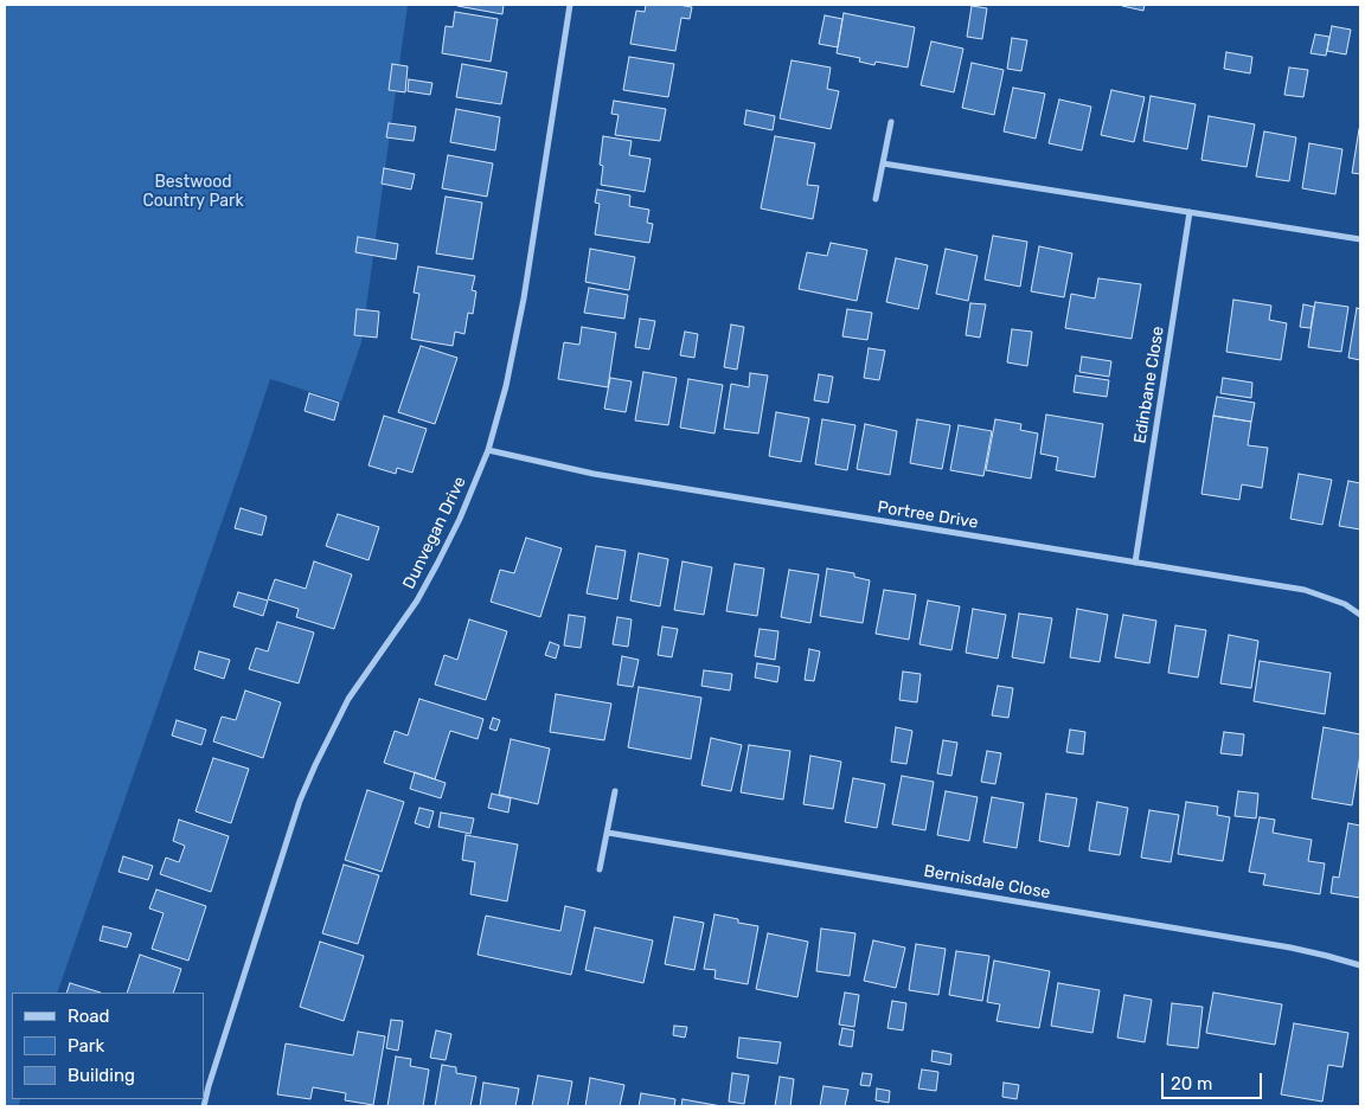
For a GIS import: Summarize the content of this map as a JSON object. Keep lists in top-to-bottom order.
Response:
{
  "streets": {
    "street": [
      "Edinbane Close",
      "Portree Drive",
      "Dunvegan Drive",
      "Bernisdale Close"
    ]
  },
  "crossings": [
    ["Edinbane Close", "Portree Drive"],
    ["Portree Drive", "Dunvegan Drive"]
  ],
  "parks": ["Bestwood Country Park"],
  "legend": ["Road", "Park", "Building"],
  "scale_bar": "20 m"
}
